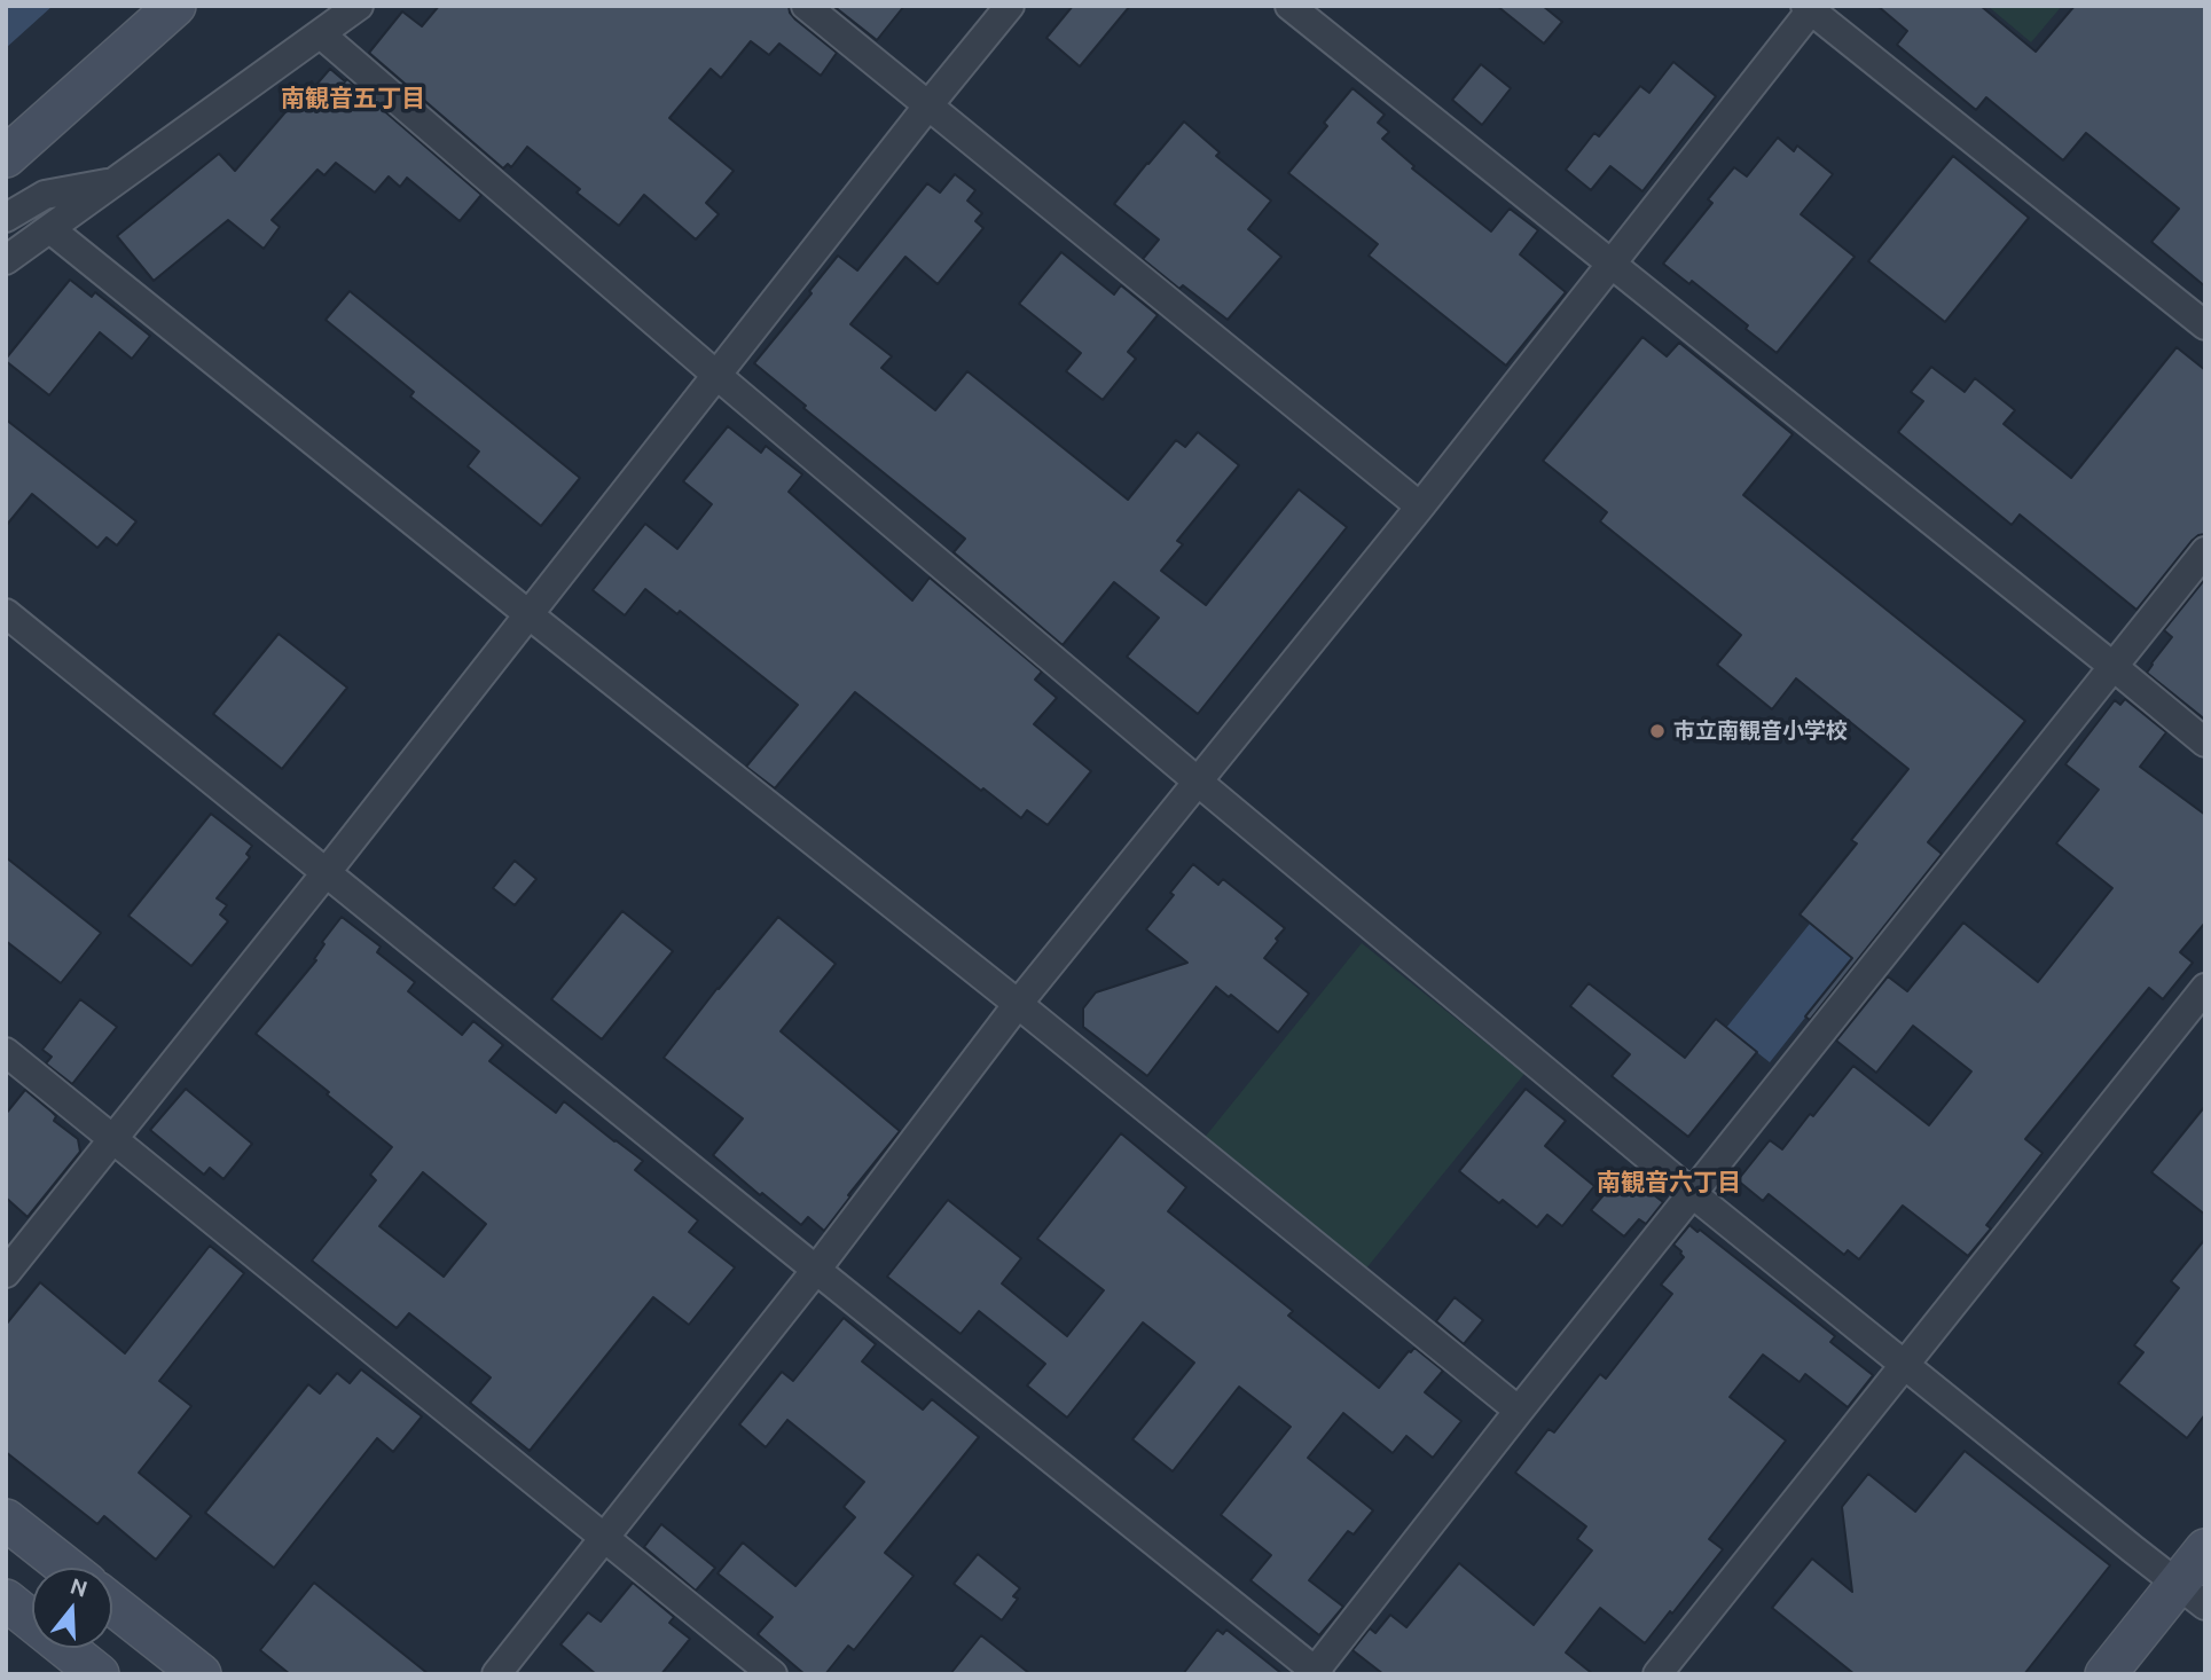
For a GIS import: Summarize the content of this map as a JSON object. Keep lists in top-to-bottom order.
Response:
{
  "districts": ["南観音五丁目", "南観音六丁目"],
  "places": ["市立南観音小学校"],
  "north": "top"
}
